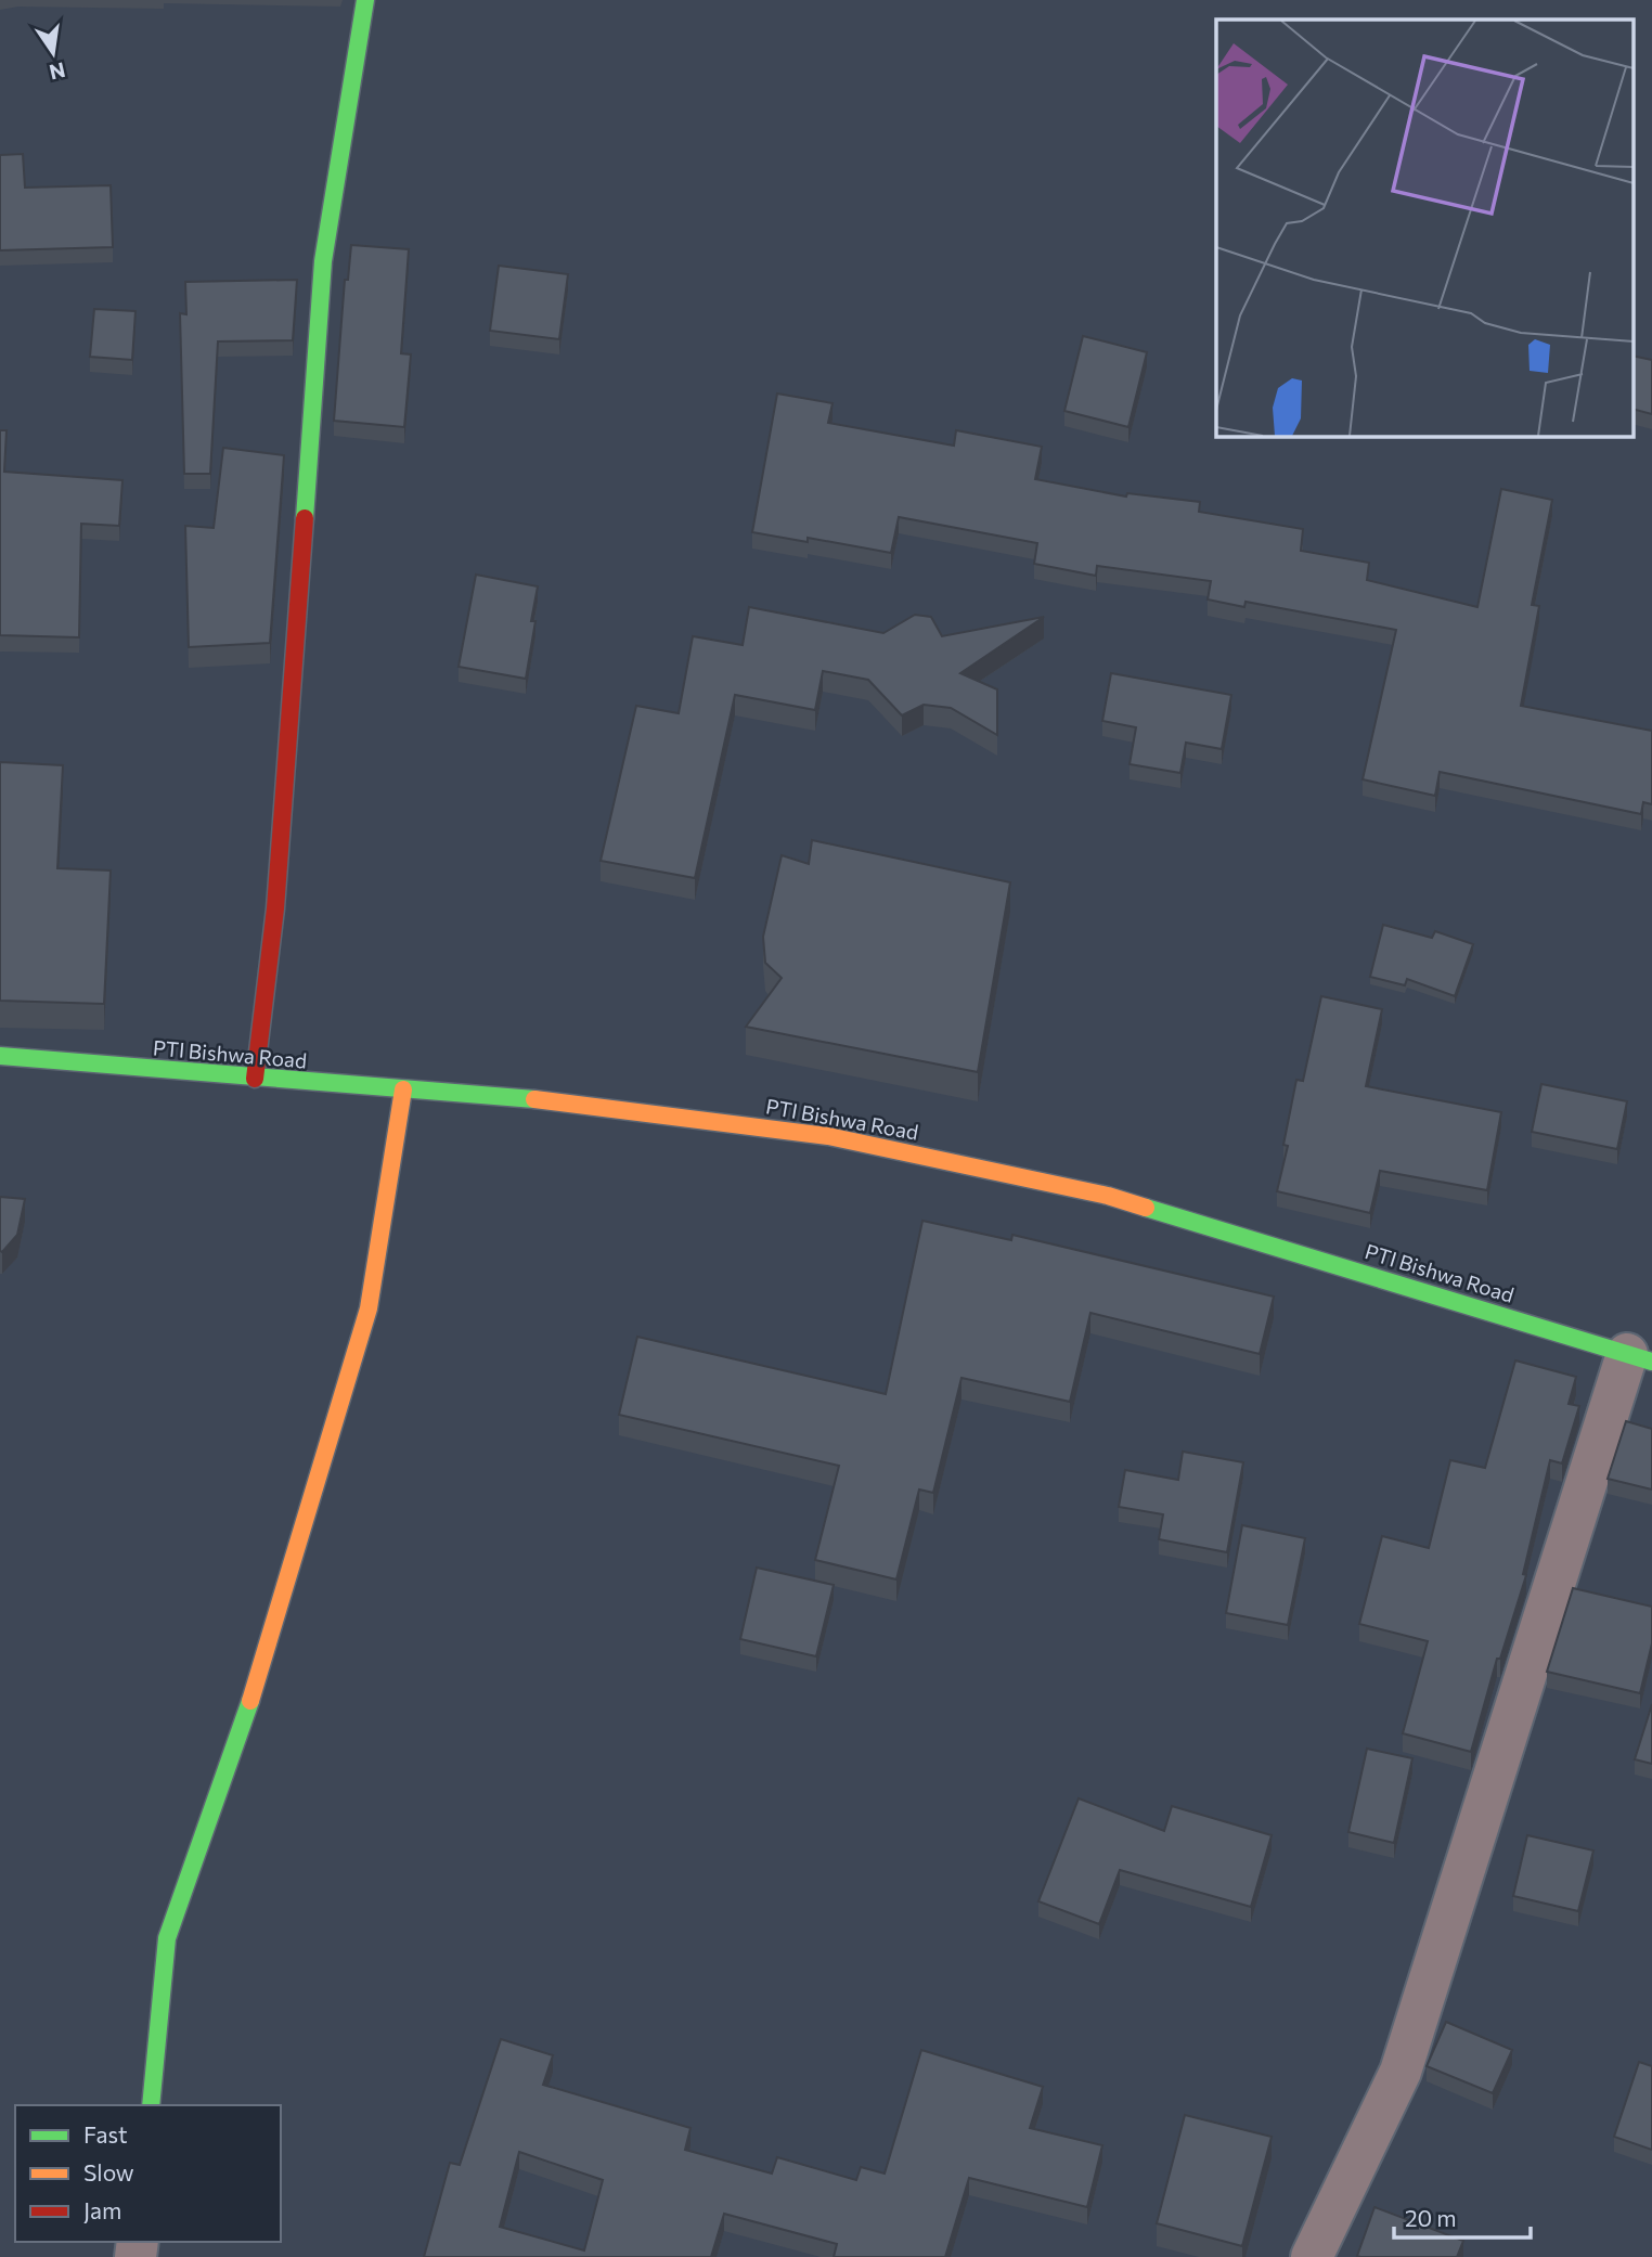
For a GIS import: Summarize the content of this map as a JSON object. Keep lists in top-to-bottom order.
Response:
{
  "streets": {
    "main road": ["PTI Bishwa Road"]
  },
  "legend": ["Fast", "Slow", "Jam"],
  "scale_bar": "20 m",
  "north": "bottom"
}
